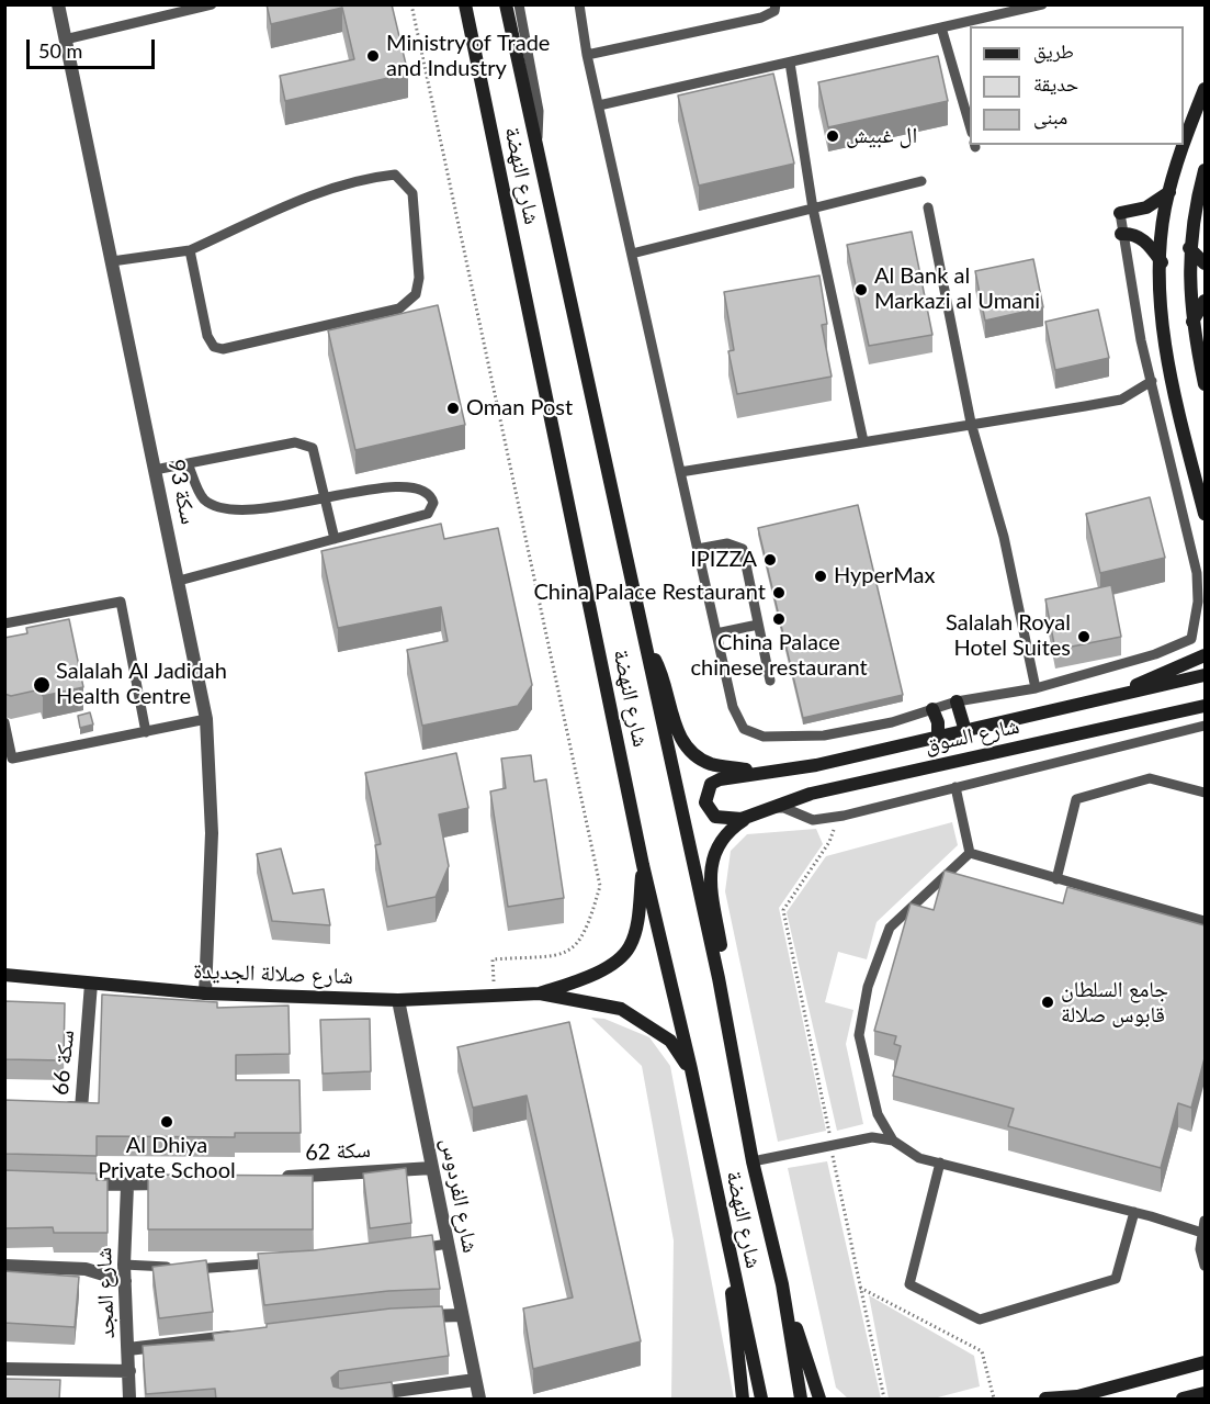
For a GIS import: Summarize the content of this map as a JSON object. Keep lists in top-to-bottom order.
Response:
{
  "streets": {
    "street": [
      "شارع النهضة",
      "سكة 93",
      "شارع السوق",
      "شارع صلالة الجديدة",
      "سكة 66",
      "سكة 62",
      "شارع الفردوس",
      "شارع المجد"
    ]
  },
  "crossings": [
    ["شارع النهضة", "شارع صلالة الجديدة"],
    ["سكة 93", "شارع صلالة الجديدة"],
    ["شارع صلالة الجديدة", "سكة 66"],
    ["شارع صلالة الجديدة", "شارع الفردوس"],
    ["سكة 62", "شارع الفردوس"]
  ],
  "places": [
    "Ministry of Trade and Industry",
    "ال غبيش",
    "Al Bank al Markazi al Umani",
    "Oman Post",
    "IPIZZA",
    "HyperMax",
    "China Palace Restaurant",
    "China Palace chinese restaurant",
    "Salalah Royal Hotel Suites",
    "Salalah Al Jadidah Health Centre",
    "جامع السلطان قابوس صلالة",
    "Al Dhiya Private School"
  ],
  "legend": ["طريق", "حديقة", "مبنى"],
  "scale_bar": "50 m"
}
